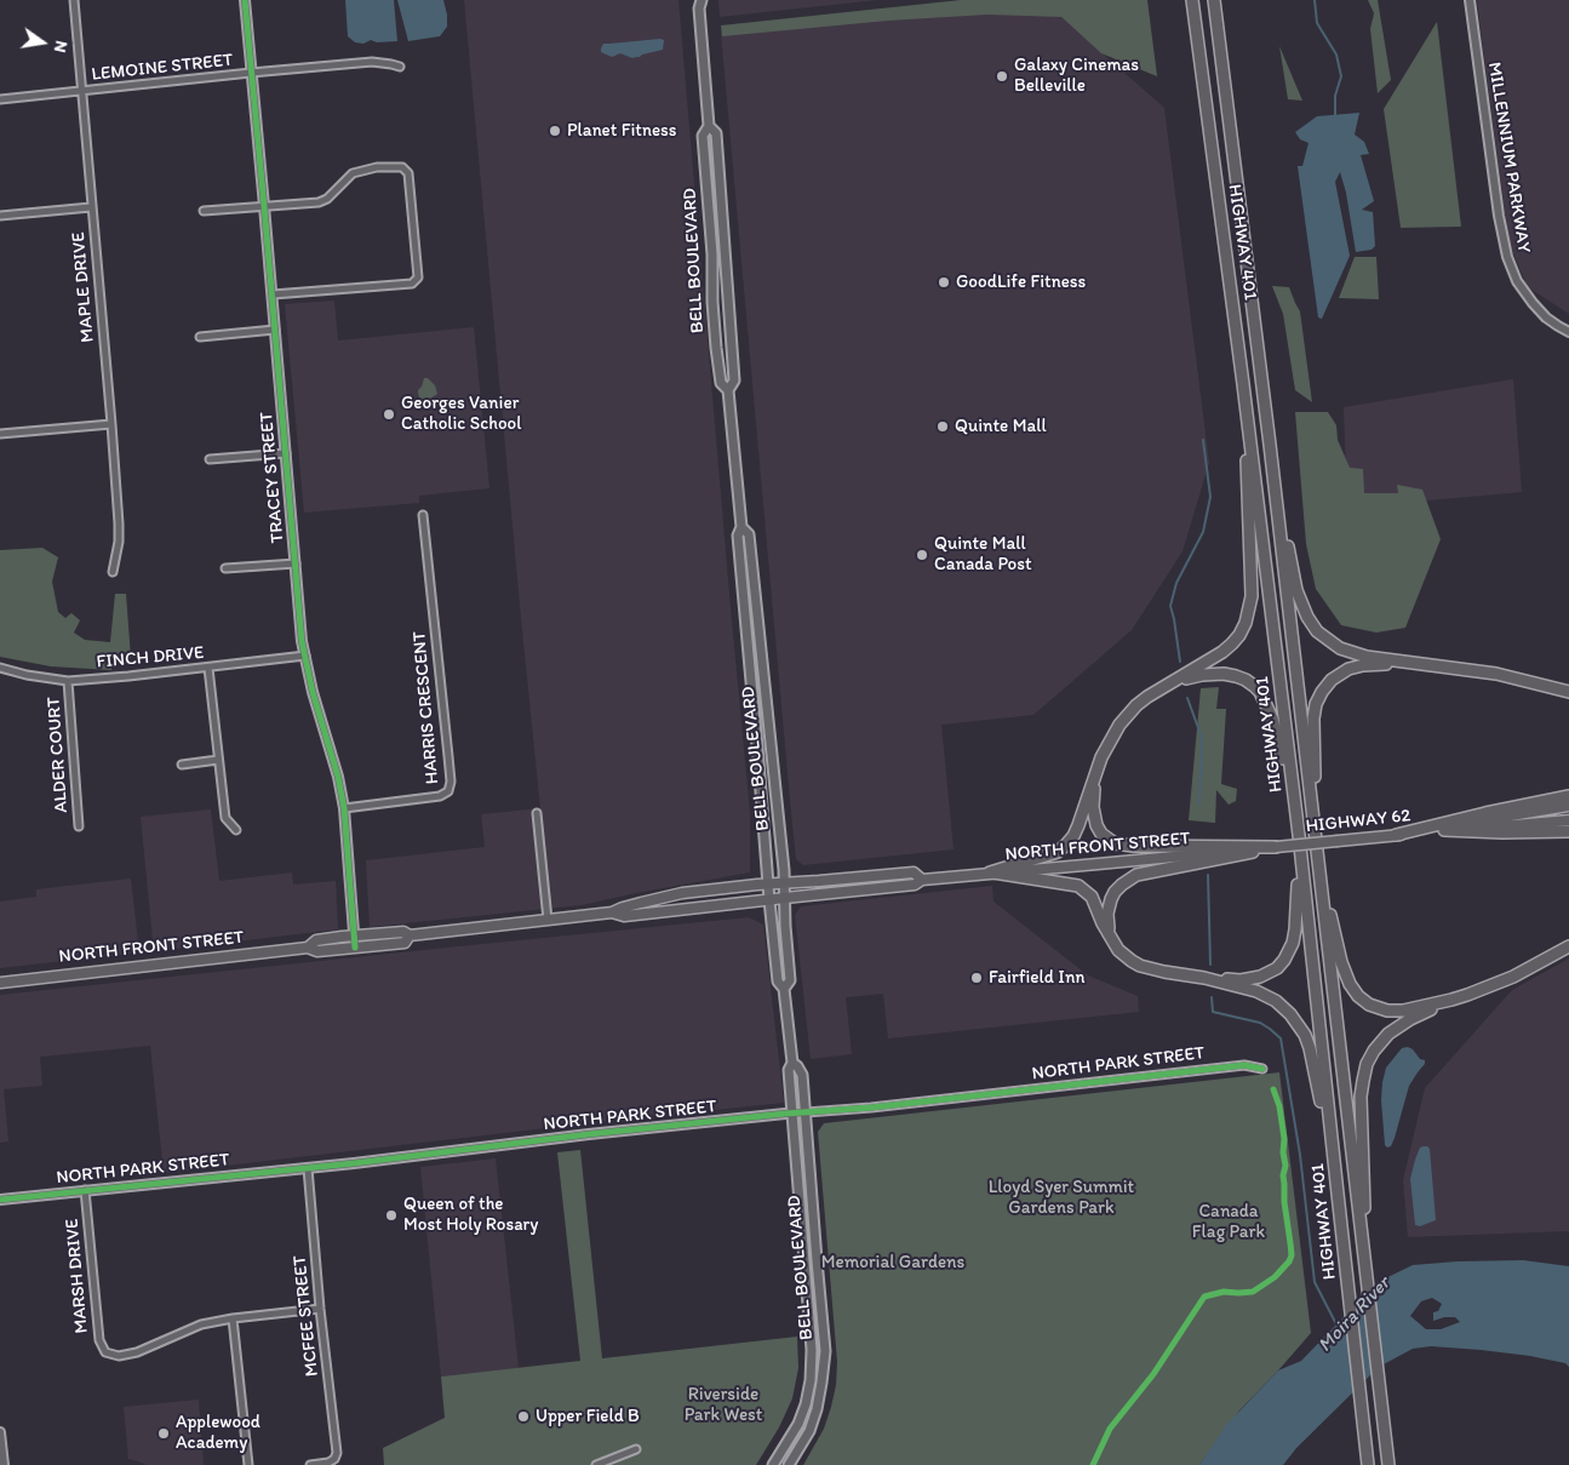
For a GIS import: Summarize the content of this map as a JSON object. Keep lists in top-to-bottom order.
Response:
{
  "streets": {
    "highway": ["HIGHWAY 401"],
    "main road": ["BELL BOULEVARD", "HIGHWAY 62", "NORTH FRONT STREET"],
    "street": [
      "LEMOINE STREET",
      "MILLENNIUM PARKWAY",
      "MAPLE DRIVE",
      "TRACEY STREET",
      "FINCH DRIVE",
      "HARRIS CRESCENT",
      "ALDER COURT",
      "NORTH PARK STREET",
      "MARSH DRIVE",
      "MCFEE STREET"
    ]
  },
  "crossings": [
    ["LEMOINE STREET", "MAPLE DRIVE"],
    ["LEMOINE STREET", "TRACEY STREET"],
    ["BELL BOULEVARD", "NORTH FRONT STREET"],
    ["BELL BOULEVARD", "NORTH PARK STREET"],
    ["TRACEY STREET", "FINCH DRIVE"],
    ["TRACEY STREET", "HARRIS CRESCENT"],
    ["TRACEY STREET", "NORTH FRONT STREET"],
    ["FINCH DRIVE", "ALDER COURT"],
    ["HIGHWAY 62", "NORTH FRONT STREET"],
    ["NORTH PARK STREET", "MARSH DRIVE"],
    ["NORTH PARK STREET", "MCFEE STREET"],
    ["MARSH DRIVE", "MCFEE STREET"]
  ],
  "water": ["Moira River"],
  "parks": [
    "Lloyd Syer Summit Gardens Park",
    "Canada Flag Park",
    "Memorial Gardens",
    "Riverside Park West"
  ],
  "places": [
    "Galaxy Cinemas Belleville",
    "Planet Fitness",
    "GoodLife Fitness",
    "Georges Vanier Catholic School",
    "Quinte Mall",
    "Quinte Mall Canada Post",
    "Fairfield Inn",
    "Queen of the Most Holy Rosary",
    "Upper Field B",
    "Applewood Academy"
  ],
  "north": "right"
}
